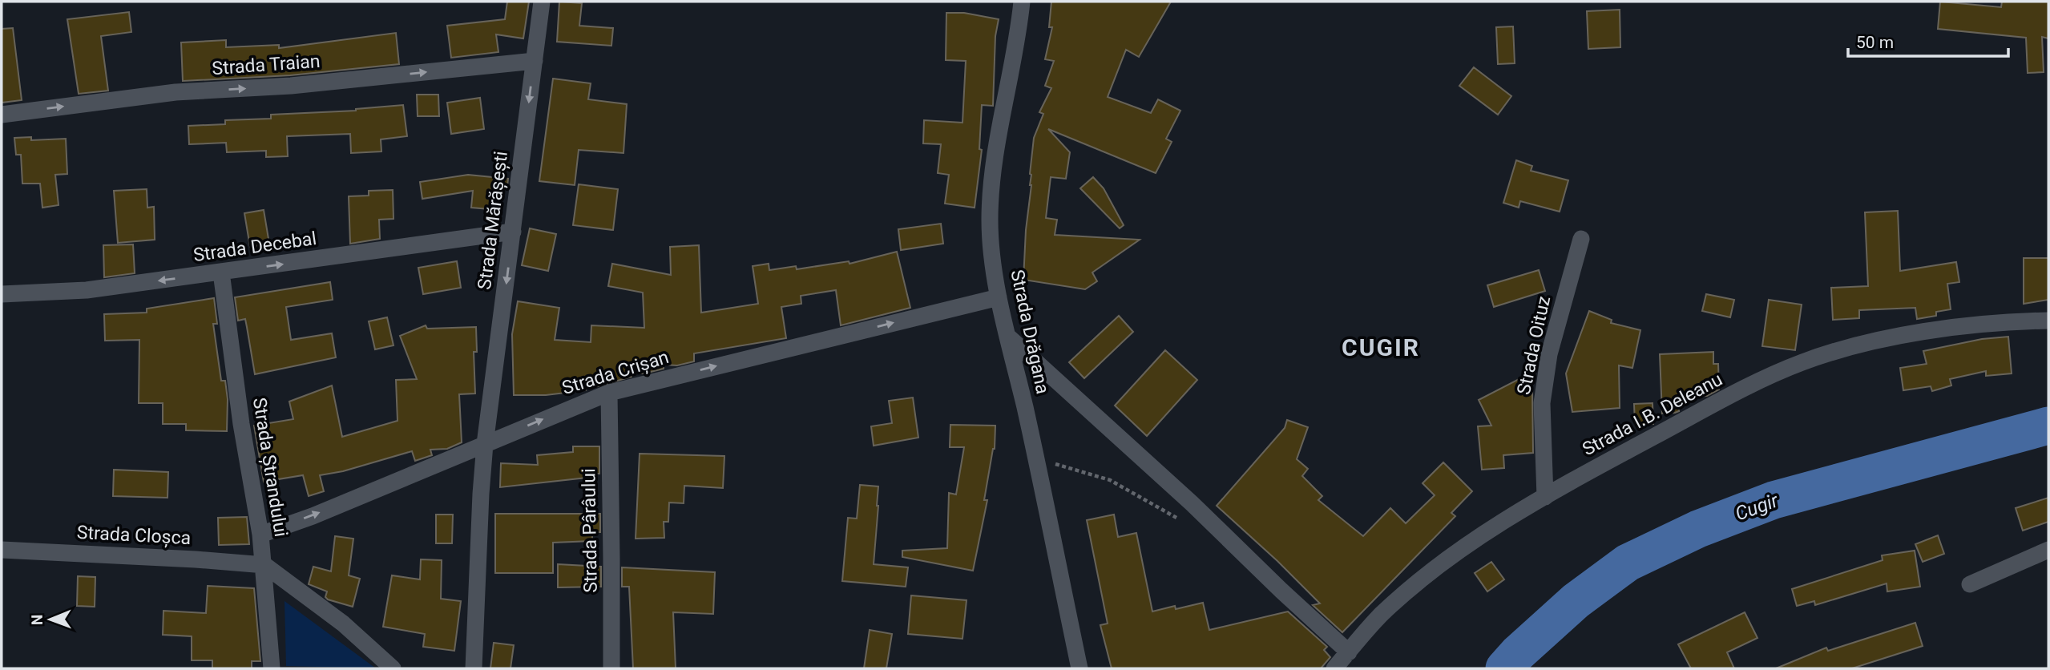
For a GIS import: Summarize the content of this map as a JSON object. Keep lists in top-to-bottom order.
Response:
{
  "streets": {
    "street": [
      "Strada Traian",
      "Strada Mărășești",
      "Strada Decebal",
      "Strada Drăgana",
      "Strada Oituz",
      "Strada Crișan",
      "Strada I.B. Deleanu",
      "Strada Ștrandului",
      "Strada Pârâului",
      "Strada Cloșca"
    ]
  },
  "crossings": [
    ["Strada Traian", "Strada Mărășești"],
    ["Strada Mărășești", "Strada Decebal"],
    ["Strada Mărășești", "Strada Crișan"],
    ["Strada Decebal", "Strada Ștrandului"],
    ["Strada Drăgana", "Strada Crișan"],
    ["Strada Oituz", "Strada I.B. Deleanu"],
    ["Strada Crișan", "Strada Ștrandului"],
    ["Strada Crișan", "Strada Pârâului"],
    ["Strada Ștrandului", "Strada Cloșca"]
  ],
  "one_way": ["Strada Traian", "Strada Mărășești", "Strada Crișan"],
  "districts": ["CUGIR"],
  "water": ["Cugir"],
  "scale_bar": "50 m",
  "north": "left"
}
